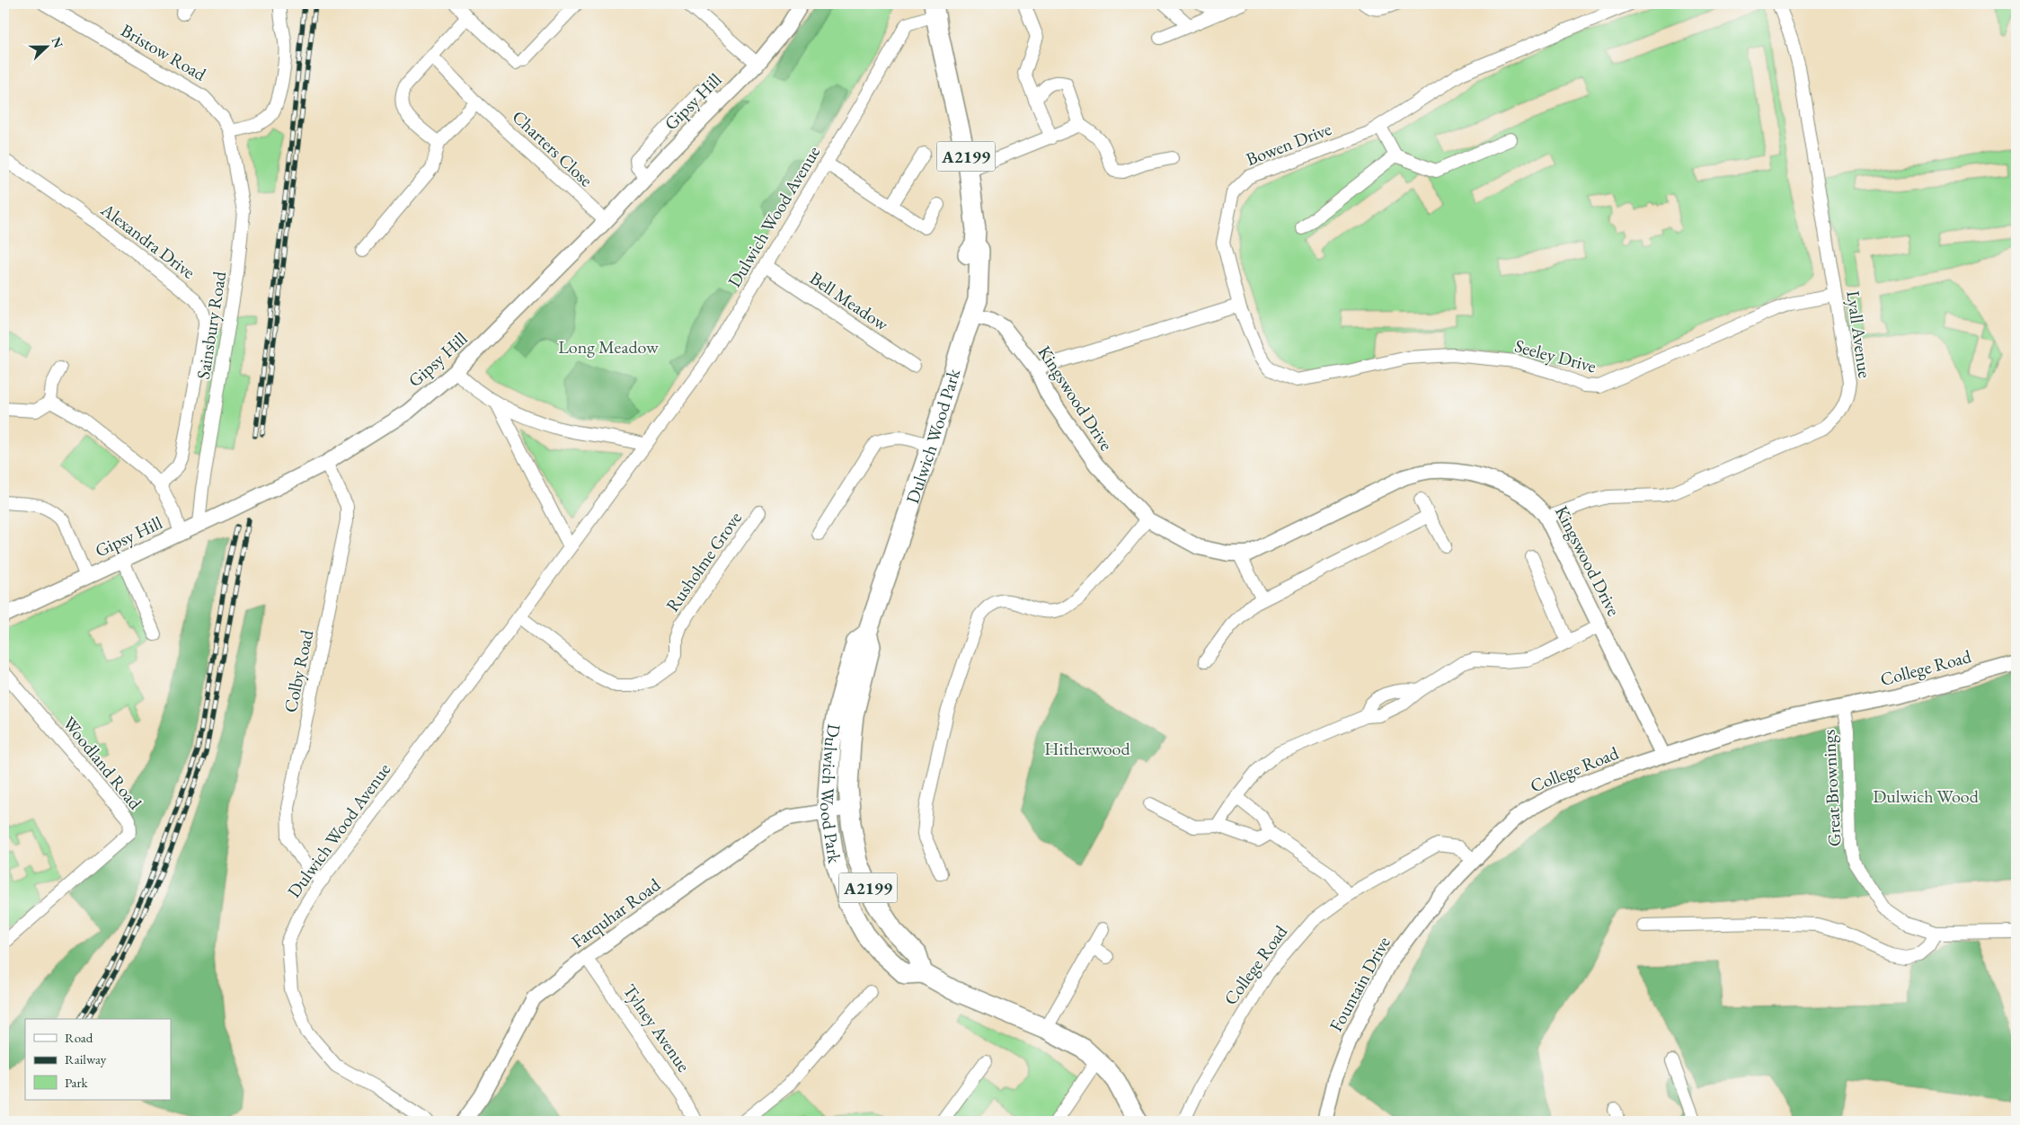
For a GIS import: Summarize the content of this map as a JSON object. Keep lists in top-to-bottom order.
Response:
{
  "streets": {
    "main road": ["A2199", "Dulwich Wood Park"],
    "street": [
      "Bristow Road",
      "Gipsy Hill",
      "Bowen Drive",
      "Charters Close",
      "Dulwich Wood Avenue",
      "Alexandra Drive",
      "Bell Meadow",
      "Sainsbury Road",
      "Lyall Avenue",
      "Seeley Drive",
      "Kingswood Drive",
      "Rusholme Grove",
      "College Road",
      "Colby Road",
      "Woodland Road",
      "Great Brownings",
      "Farquhar Road",
      "Fountain Drive",
      "Tylney Avenue"
    ]
  },
  "crossings": [
    ["Bristow Road", "Sainsbury Road"],
    ["Gipsy Hill", "Charters Close"],
    ["Gipsy Hill", "Sainsbury Road"],
    ["Gipsy Hill", "Colby Road"],
    ["Bowen Drive", "Seeley Drive"],
    ["A2199", "Dulwich Wood Avenue"],
    ["A2199", "Kingswood Drive"],
    ["A2199", "Dulwich Wood Park"],
    ["Dulwich Wood Avenue", "Bell Meadow"],
    ["Dulwich Wood Avenue", "Rusholme Grove"],
    ["Dulwich Wood Avenue", "Colby Road"],
    ["Lyall Avenue", "Seeley Drive"],
    ["Lyall Avenue", "Kingswood Drive"],
    ["Kingswood Drive", "Dulwich Wood Park"],
    ["Kingswood Drive", "College Road"],
    ["Dulwich Wood Park", "Farquhar Road"],
    ["College Road", "Great Brownings"],
    ["College Road", "Fountain Drive"],
    ["Farquhar Road", "Tylney Avenue"]
  ],
  "parks": ["Long Meadow", "Hitherwood", "Dulwich Wood"],
  "legend": ["Road", "Railway", "Park"],
  "north": "right"
}
